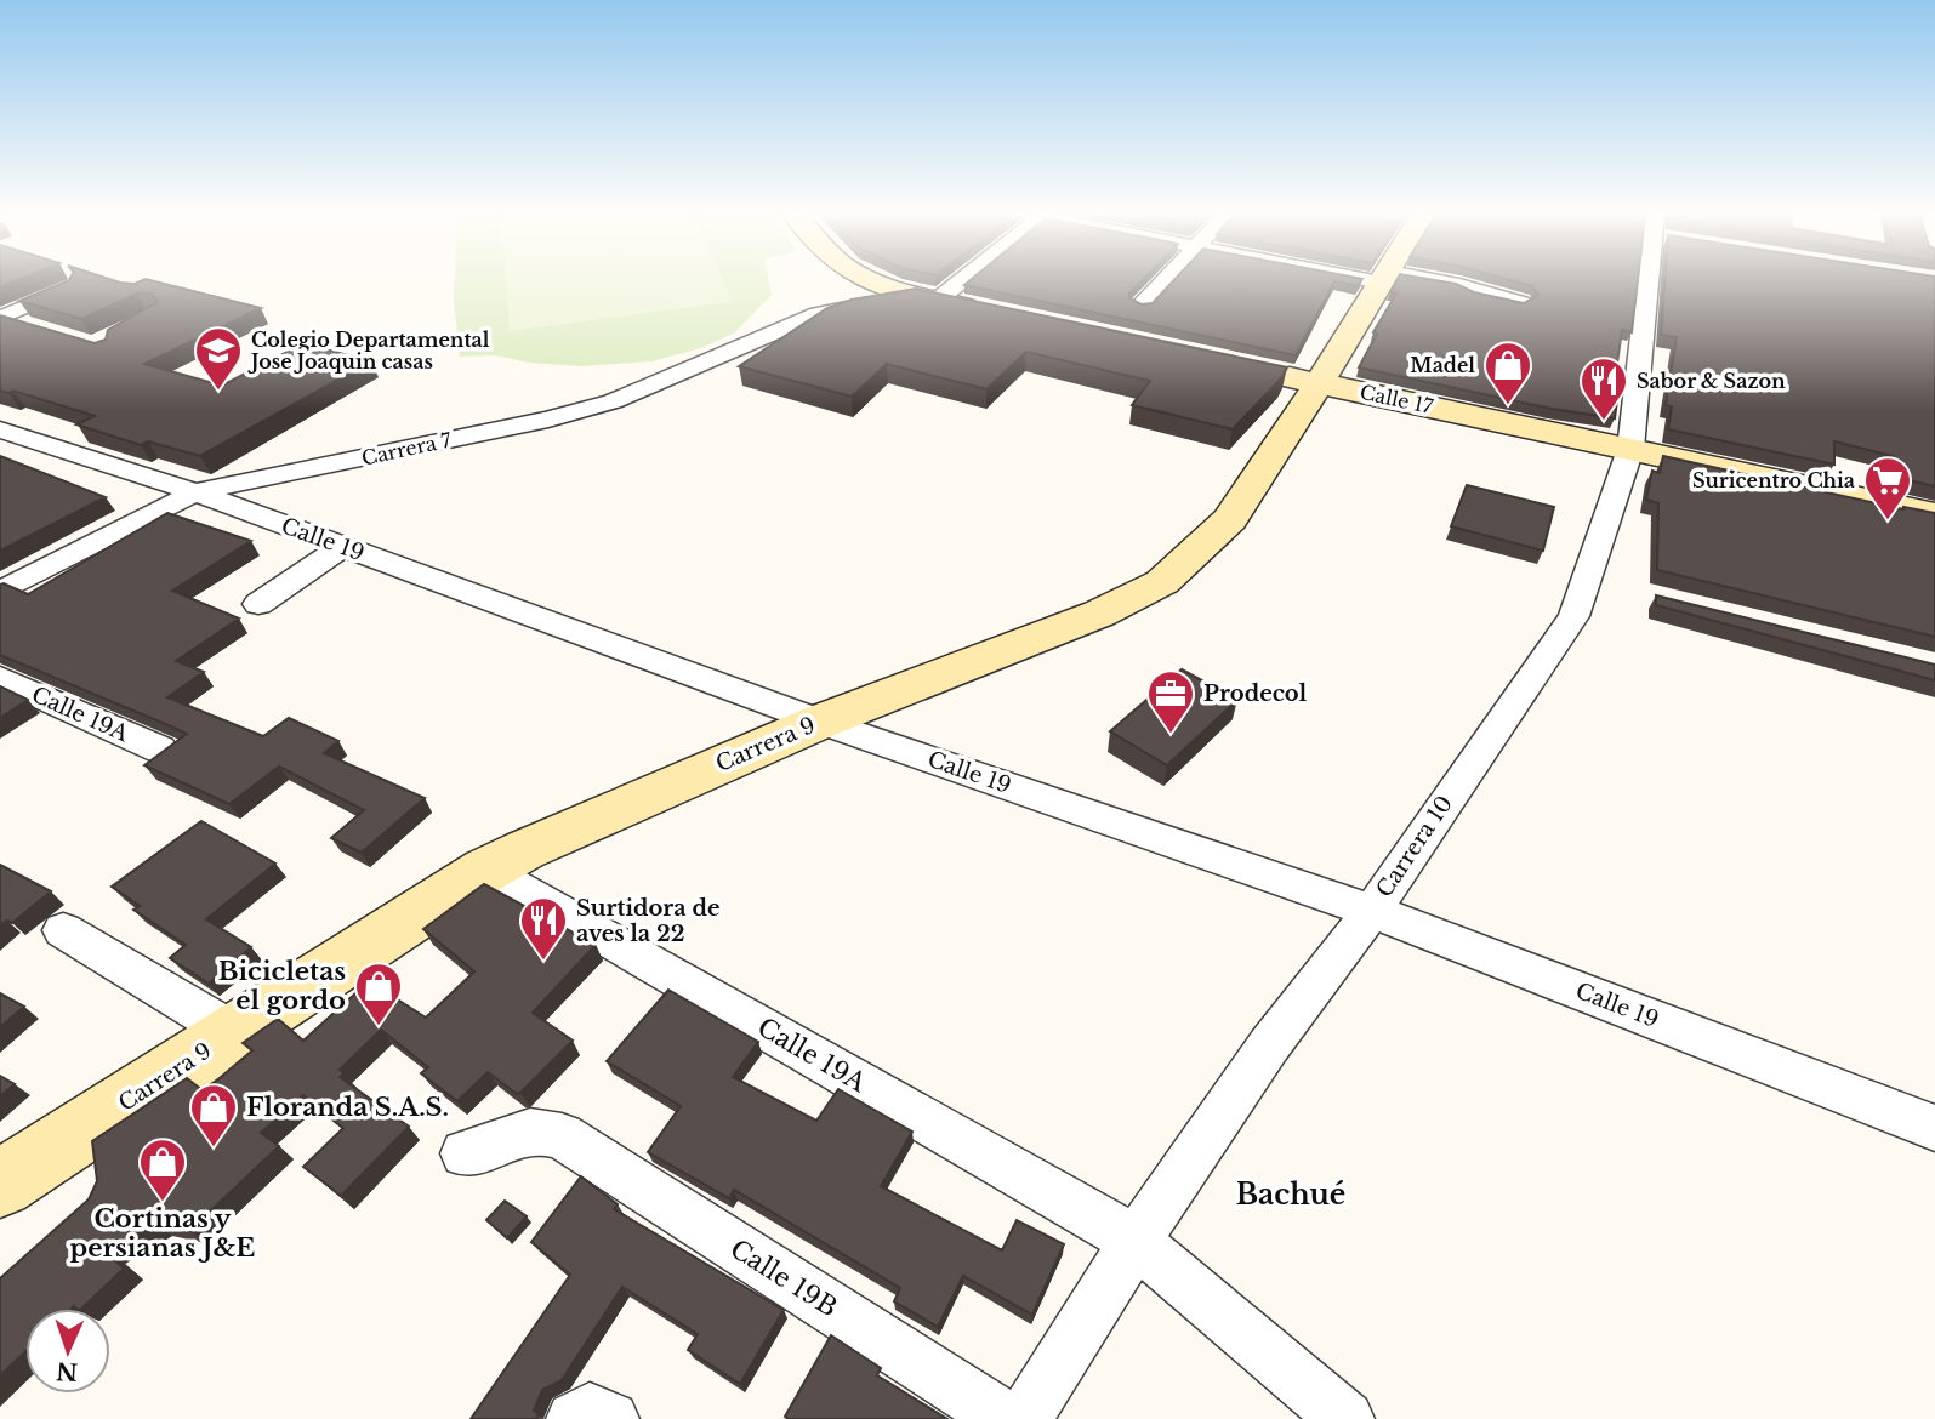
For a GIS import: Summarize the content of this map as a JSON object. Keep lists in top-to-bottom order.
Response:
{
  "streets": {
    "main road": ["Calle 17", "Carrera 9"],
    "street": [
      "Carrera 7",
      "Calle 19",
      "Calle 19A",
      "Carrera 10",
      "Calle 19B"
    ]
  },
  "crossings": [
    ["Calle 17", "Carrera 9"],
    ["Calle 17", "Carrera 10"],
    ["Carrera 7", "Calle 19"],
    ["Calle 19", "Carrera 9"],
    ["Calle 19", "Carrera 10"],
    ["Calle 19A", "Carrera 9"],
    ["Calle 19A", "Carrera 10"]
  ],
  "districts": ["Bachué"],
  "places": {
    "school or university": ["Colegio Departamental Jose Joaquin casas"],
    "shop": [
      "Madel",
      "Bicicletas el gordo",
      "Floranda S.A.S.",
      "Cortinas y persianas J&E"
    ],
    "restaurant": ["Sabor & Sazon", "Surtidora de aves la 22"],
    "supermarket": ["Suricentro Chia"],
    "office": ["Prodecol"]
  },
  "north": "bottom"
}
